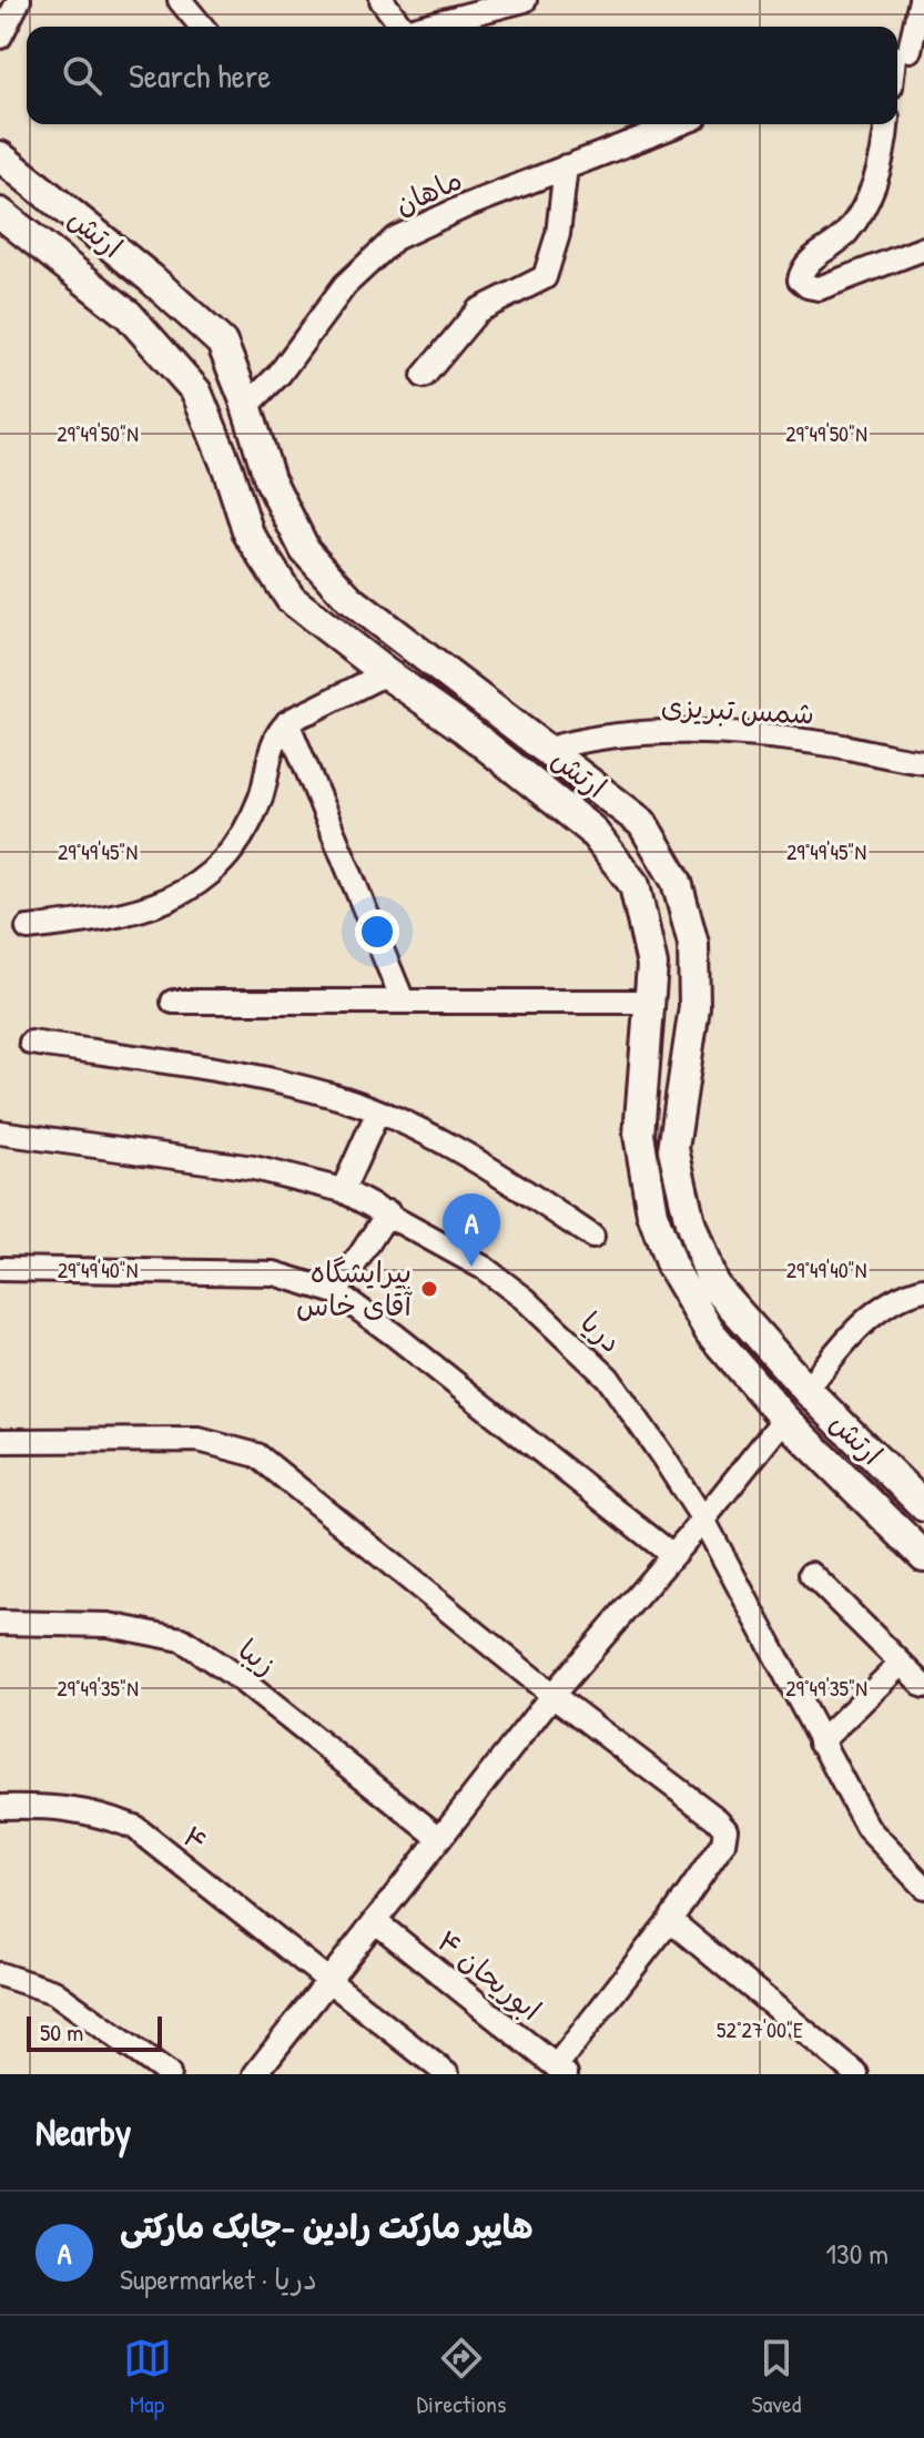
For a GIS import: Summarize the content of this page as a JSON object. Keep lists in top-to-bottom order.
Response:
{
  "streets": {
    "main road": ["ارتش"],
    "street": [
      "ماهان",
      "شمس تبریزی",
      "دریا",
      "زیبا",
      "۴",
      "ابوریحان ۴"
    ]
  },
  "crossings": [
    ["ماهان", "ارتش"],
    ["ارتش", "شمس تبریزی"]
  ],
  "places": ["پیرایشگاه آقای خاس"],
  "scale_bar": "50 m",
  "page": {
    "search": "Search here",
    "pins": "A",
    "scale": "50 m",
    "heading": "Nearby",
    "list": [
      {
        "mark": "A",
        "name": "هایپر مارکت رادین -چابک مارکتی",
        "note": "Supermarket · دریا",
        "value": "130 m"
      }
    ],
    "nav": ["Map", "Directions", "Saved"]
  },
  "coordinates": [
    "29°49'50\"N",
    "29°49'45\"N",
    "29°49'40\"N",
    "29°49'35\"N",
    "52°27'00\"E"
  ]
}
